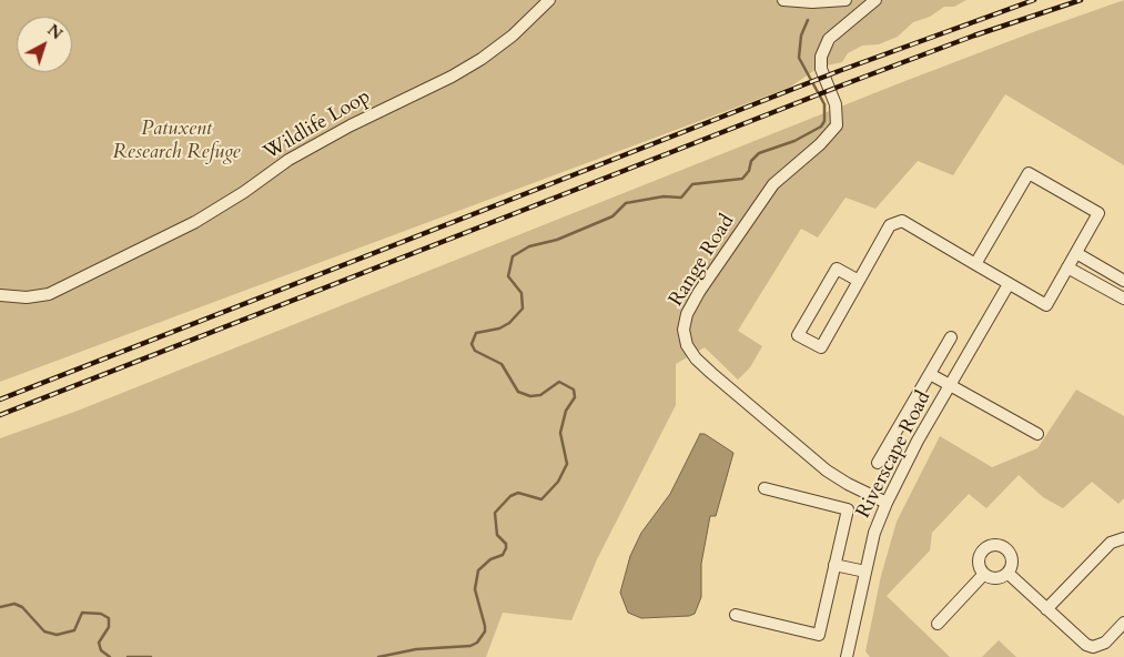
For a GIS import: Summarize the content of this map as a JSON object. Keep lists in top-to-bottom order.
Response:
{
  "streets": {
    "street": ["Wildlife Loop", "Range Road", "Riverscape Road"]
  },
  "crossings": [
    ["Range Road", "Riverscape Road"]
  ],
  "parks": ["Patuxent Research Refuge"],
  "north": "top right"
}
